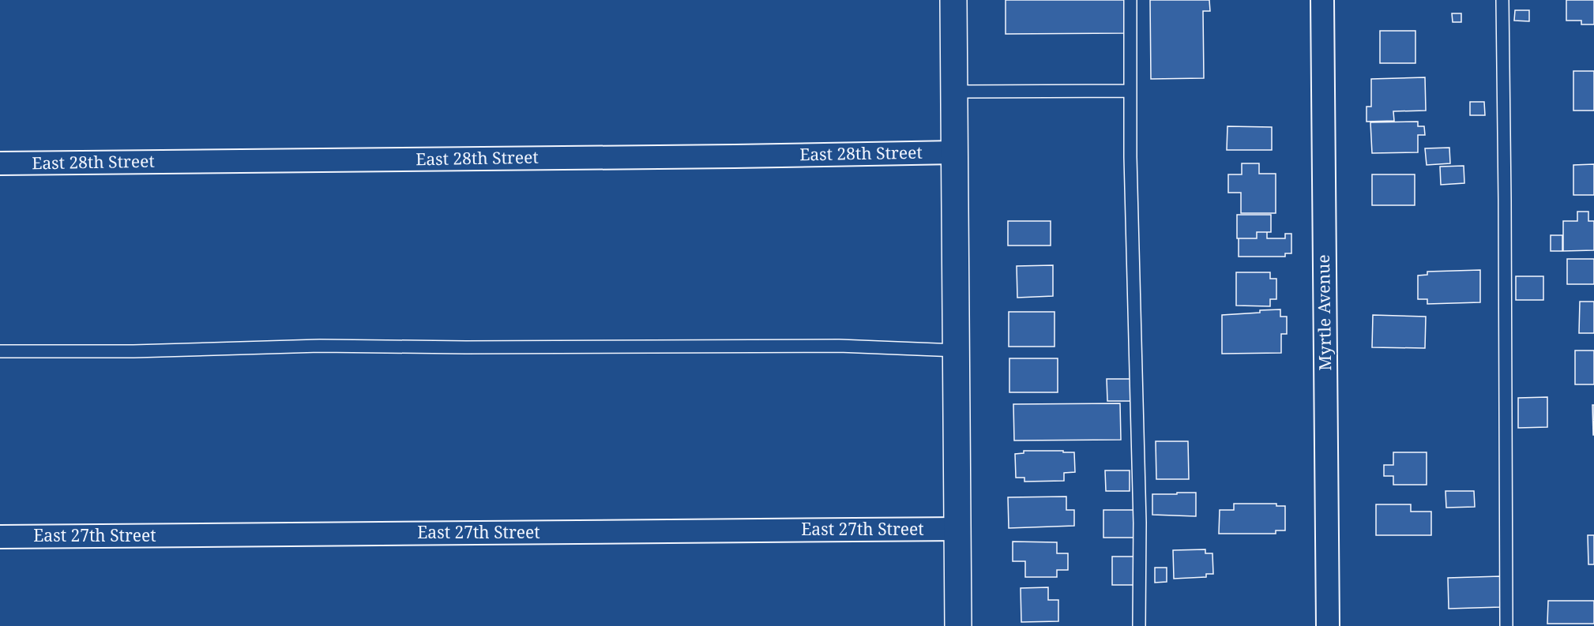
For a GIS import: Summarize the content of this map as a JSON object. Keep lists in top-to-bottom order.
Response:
{
  "streets": {
    "street": ["East 28th Street", "Myrtle Avenue", "East 27th Street"]
  }
}
